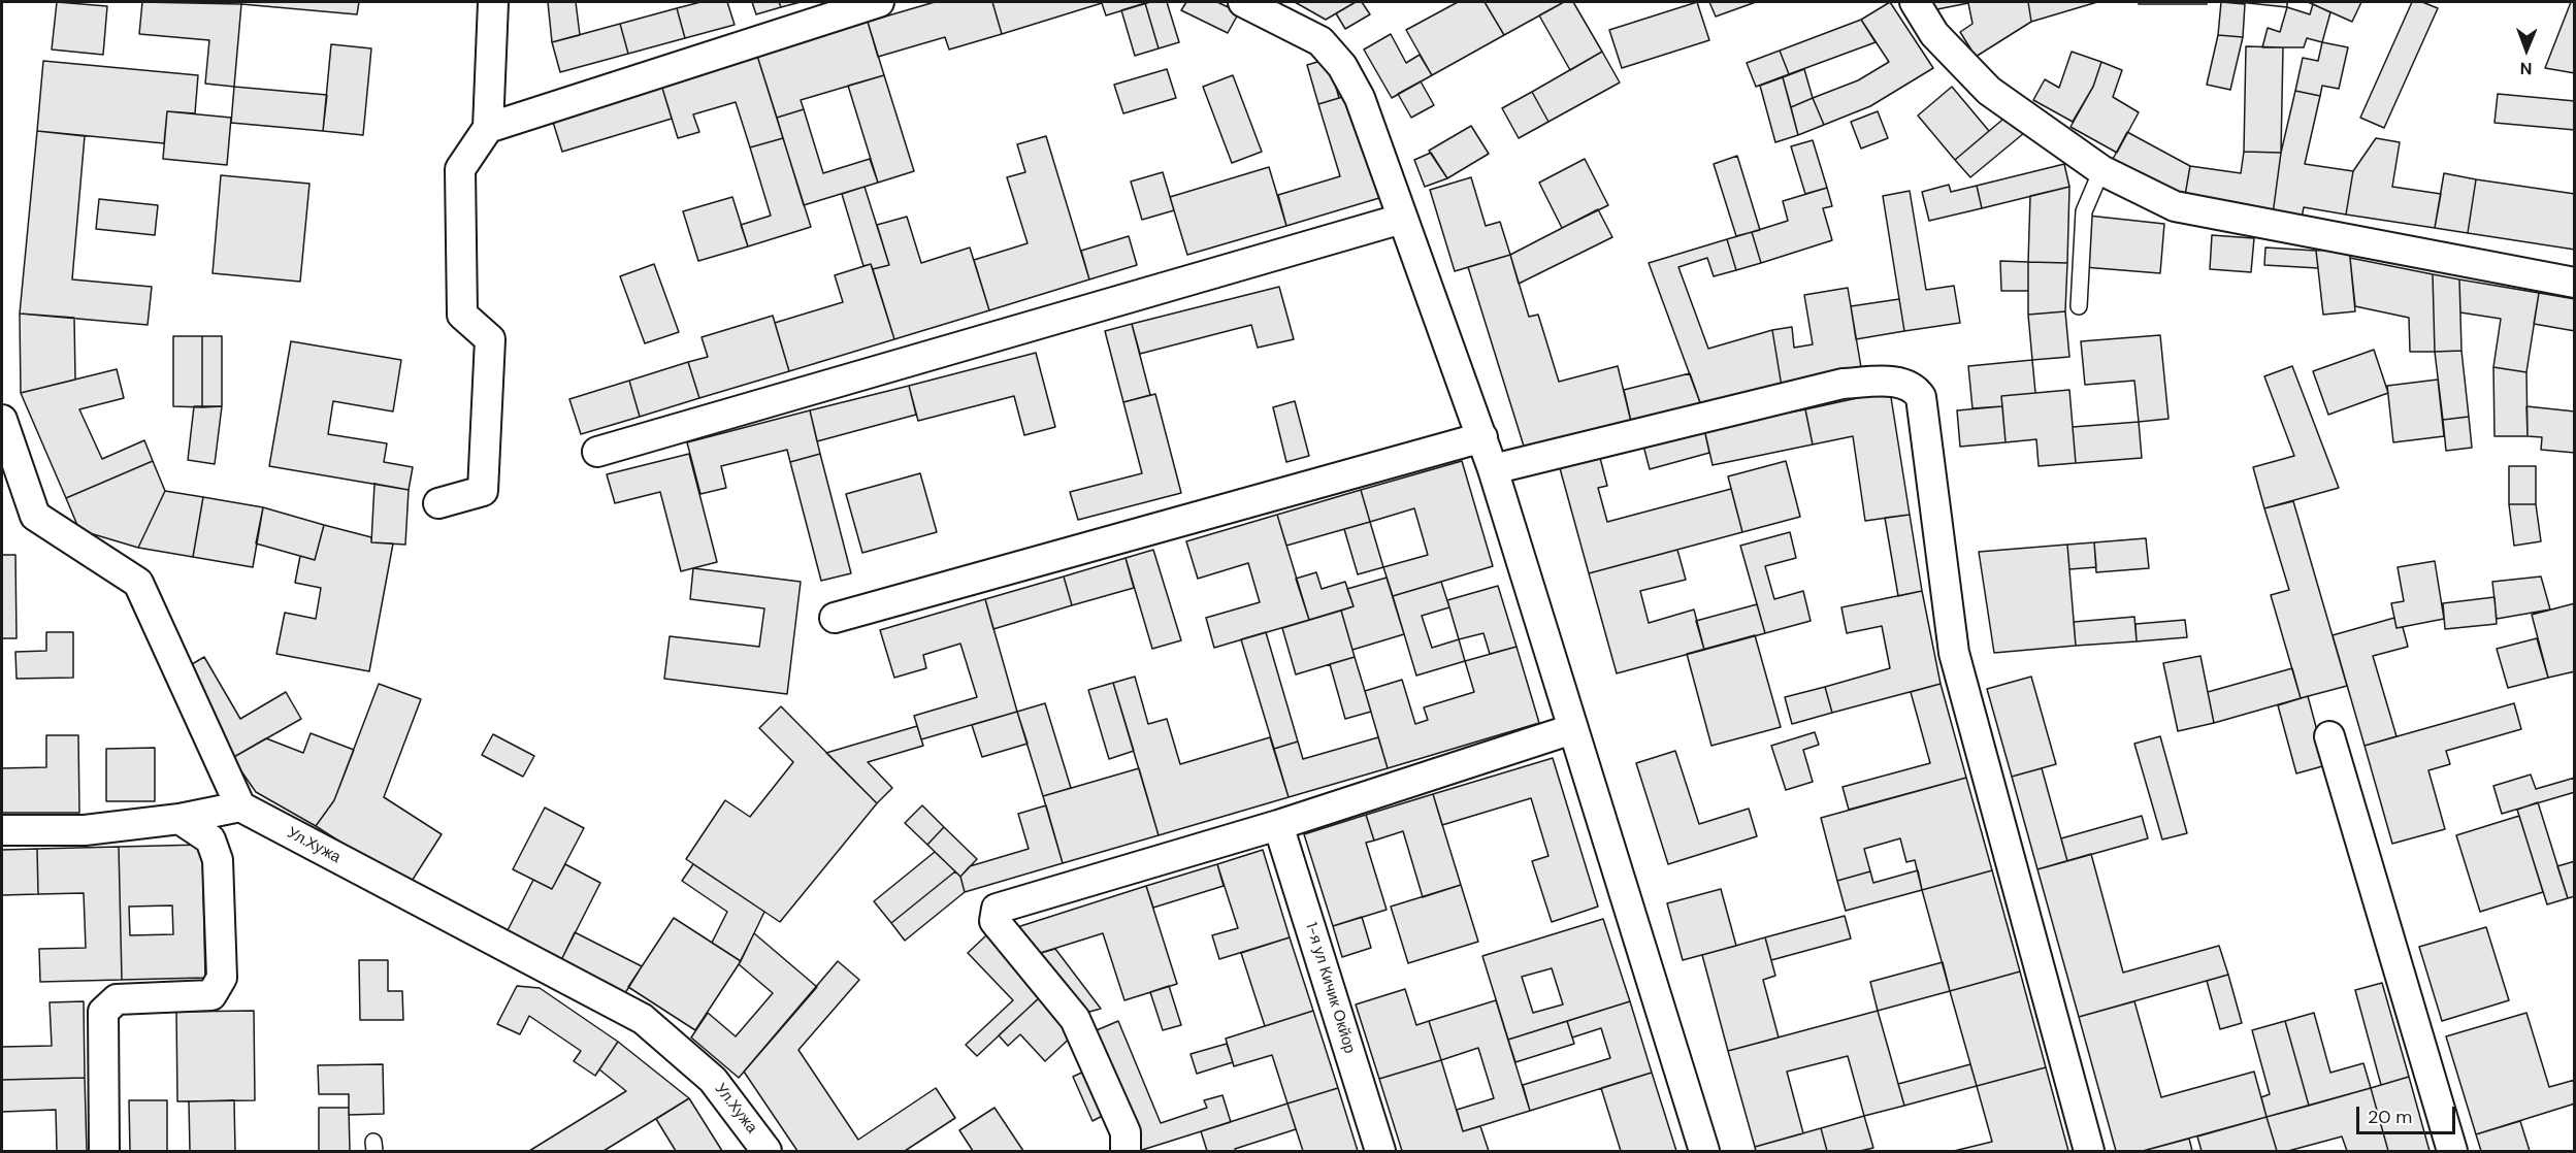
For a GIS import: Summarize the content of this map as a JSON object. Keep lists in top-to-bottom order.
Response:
{
  "streets": {
    "street": ["Ул.Хужа", "1-я ул Кичик Окйор"]
  },
  "scale_bar": "20 m",
  "north": "bottom"
}
